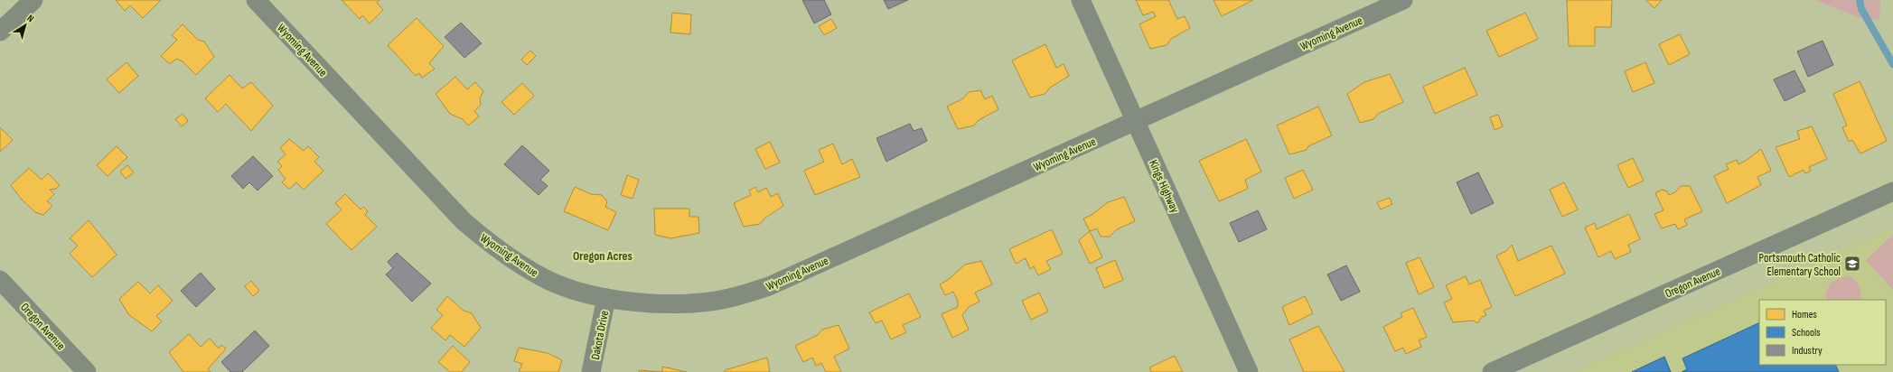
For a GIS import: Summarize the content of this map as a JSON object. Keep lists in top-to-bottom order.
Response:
{
  "streets": {
    "street": [
      "Wyoming Avenue",
      "Kings Highway",
      "Oregon Avenue",
      "Dakota Drive"
    ]
  },
  "crossings": [
    ["Wyoming Avenue", "Kings Highway"],
    ["Wyoming Avenue", "Dakota Drive"]
  ],
  "districts": ["Oregon Acres"],
  "places": {
    "school or university": ["Portsmouth Catholic Elementary School"]
  },
  "legend": ["Homes", "Schools", "Industry"],
  "north": "top right"
}
